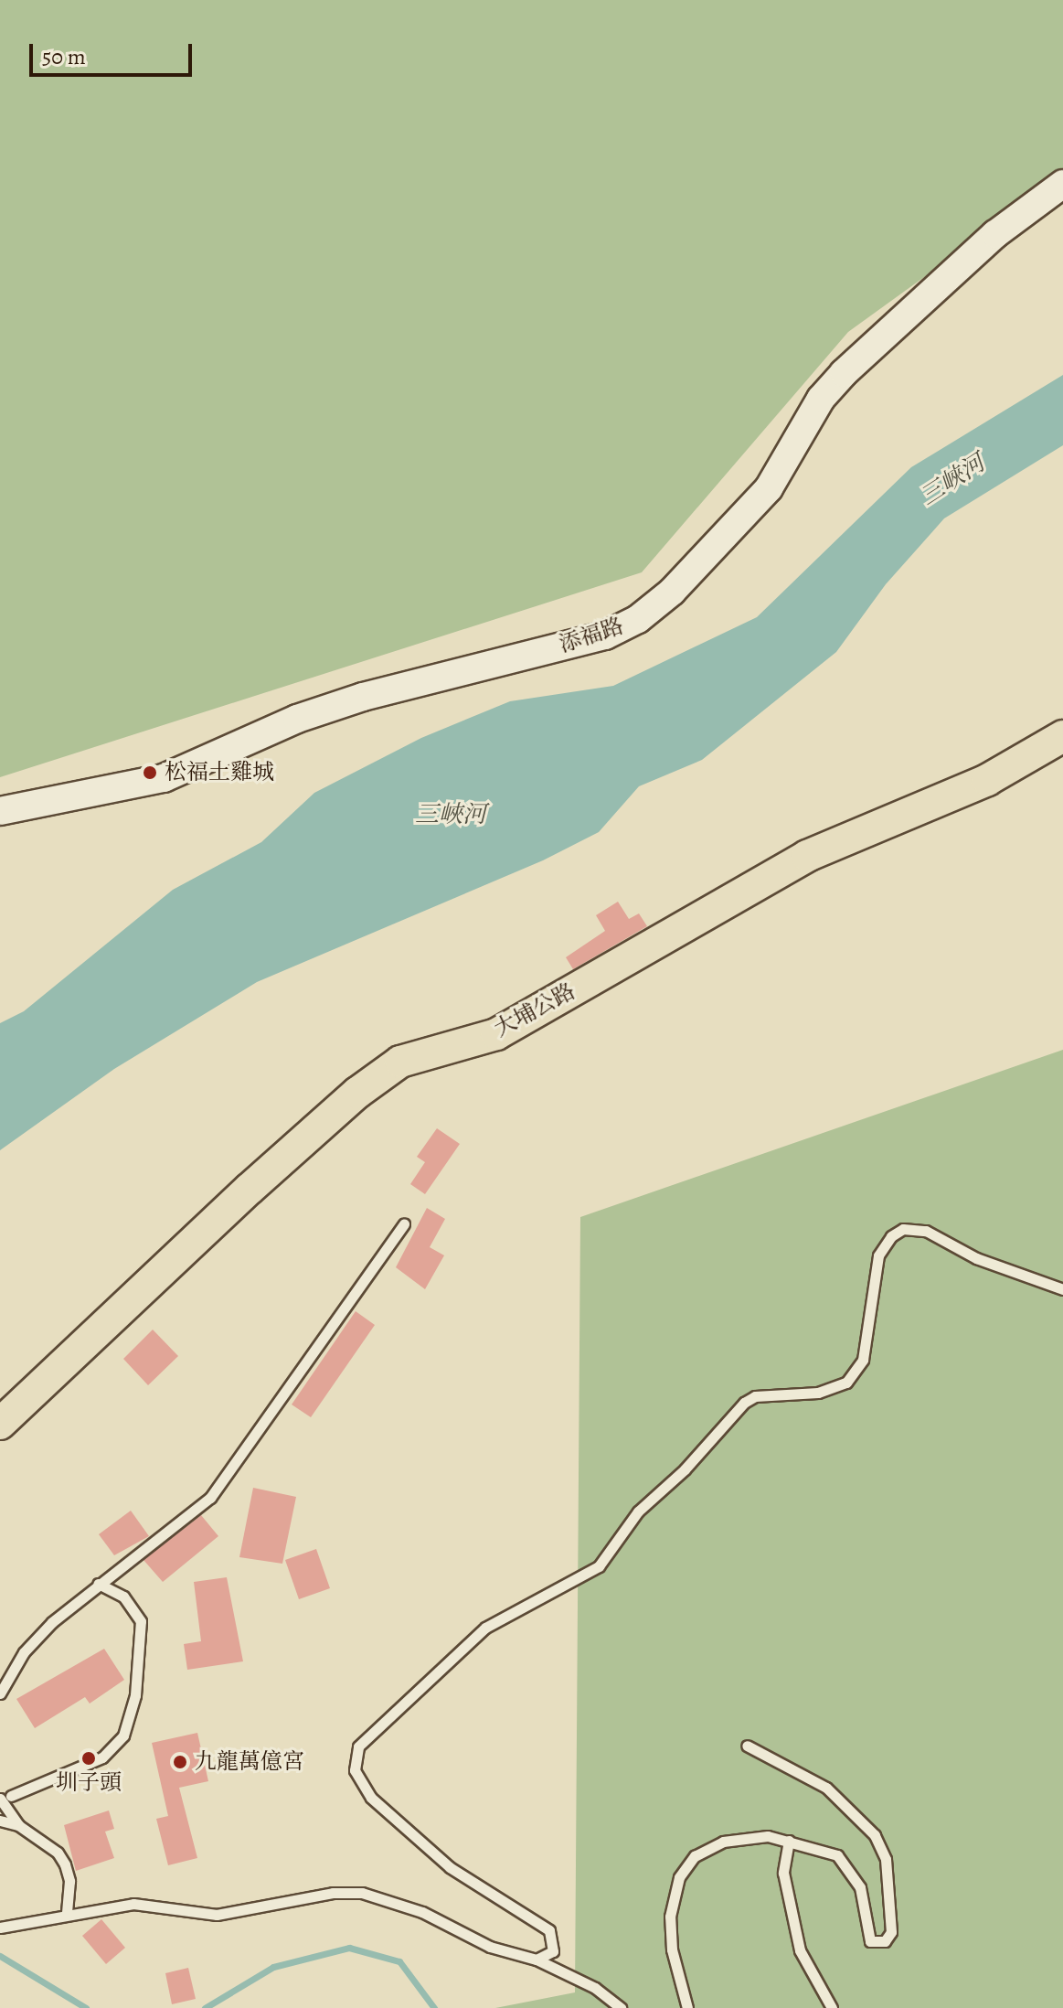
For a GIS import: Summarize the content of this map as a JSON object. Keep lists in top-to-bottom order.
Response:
{
  "streets": {
    "main road": ["大埔公路"],
    "street": ["添福路"]
  },
  "water": ["三峽河"],
  "places": ["松福土雞城", "圳子頭", "九龍萬億宮"],
  "scale_bar": "50 m"
}
